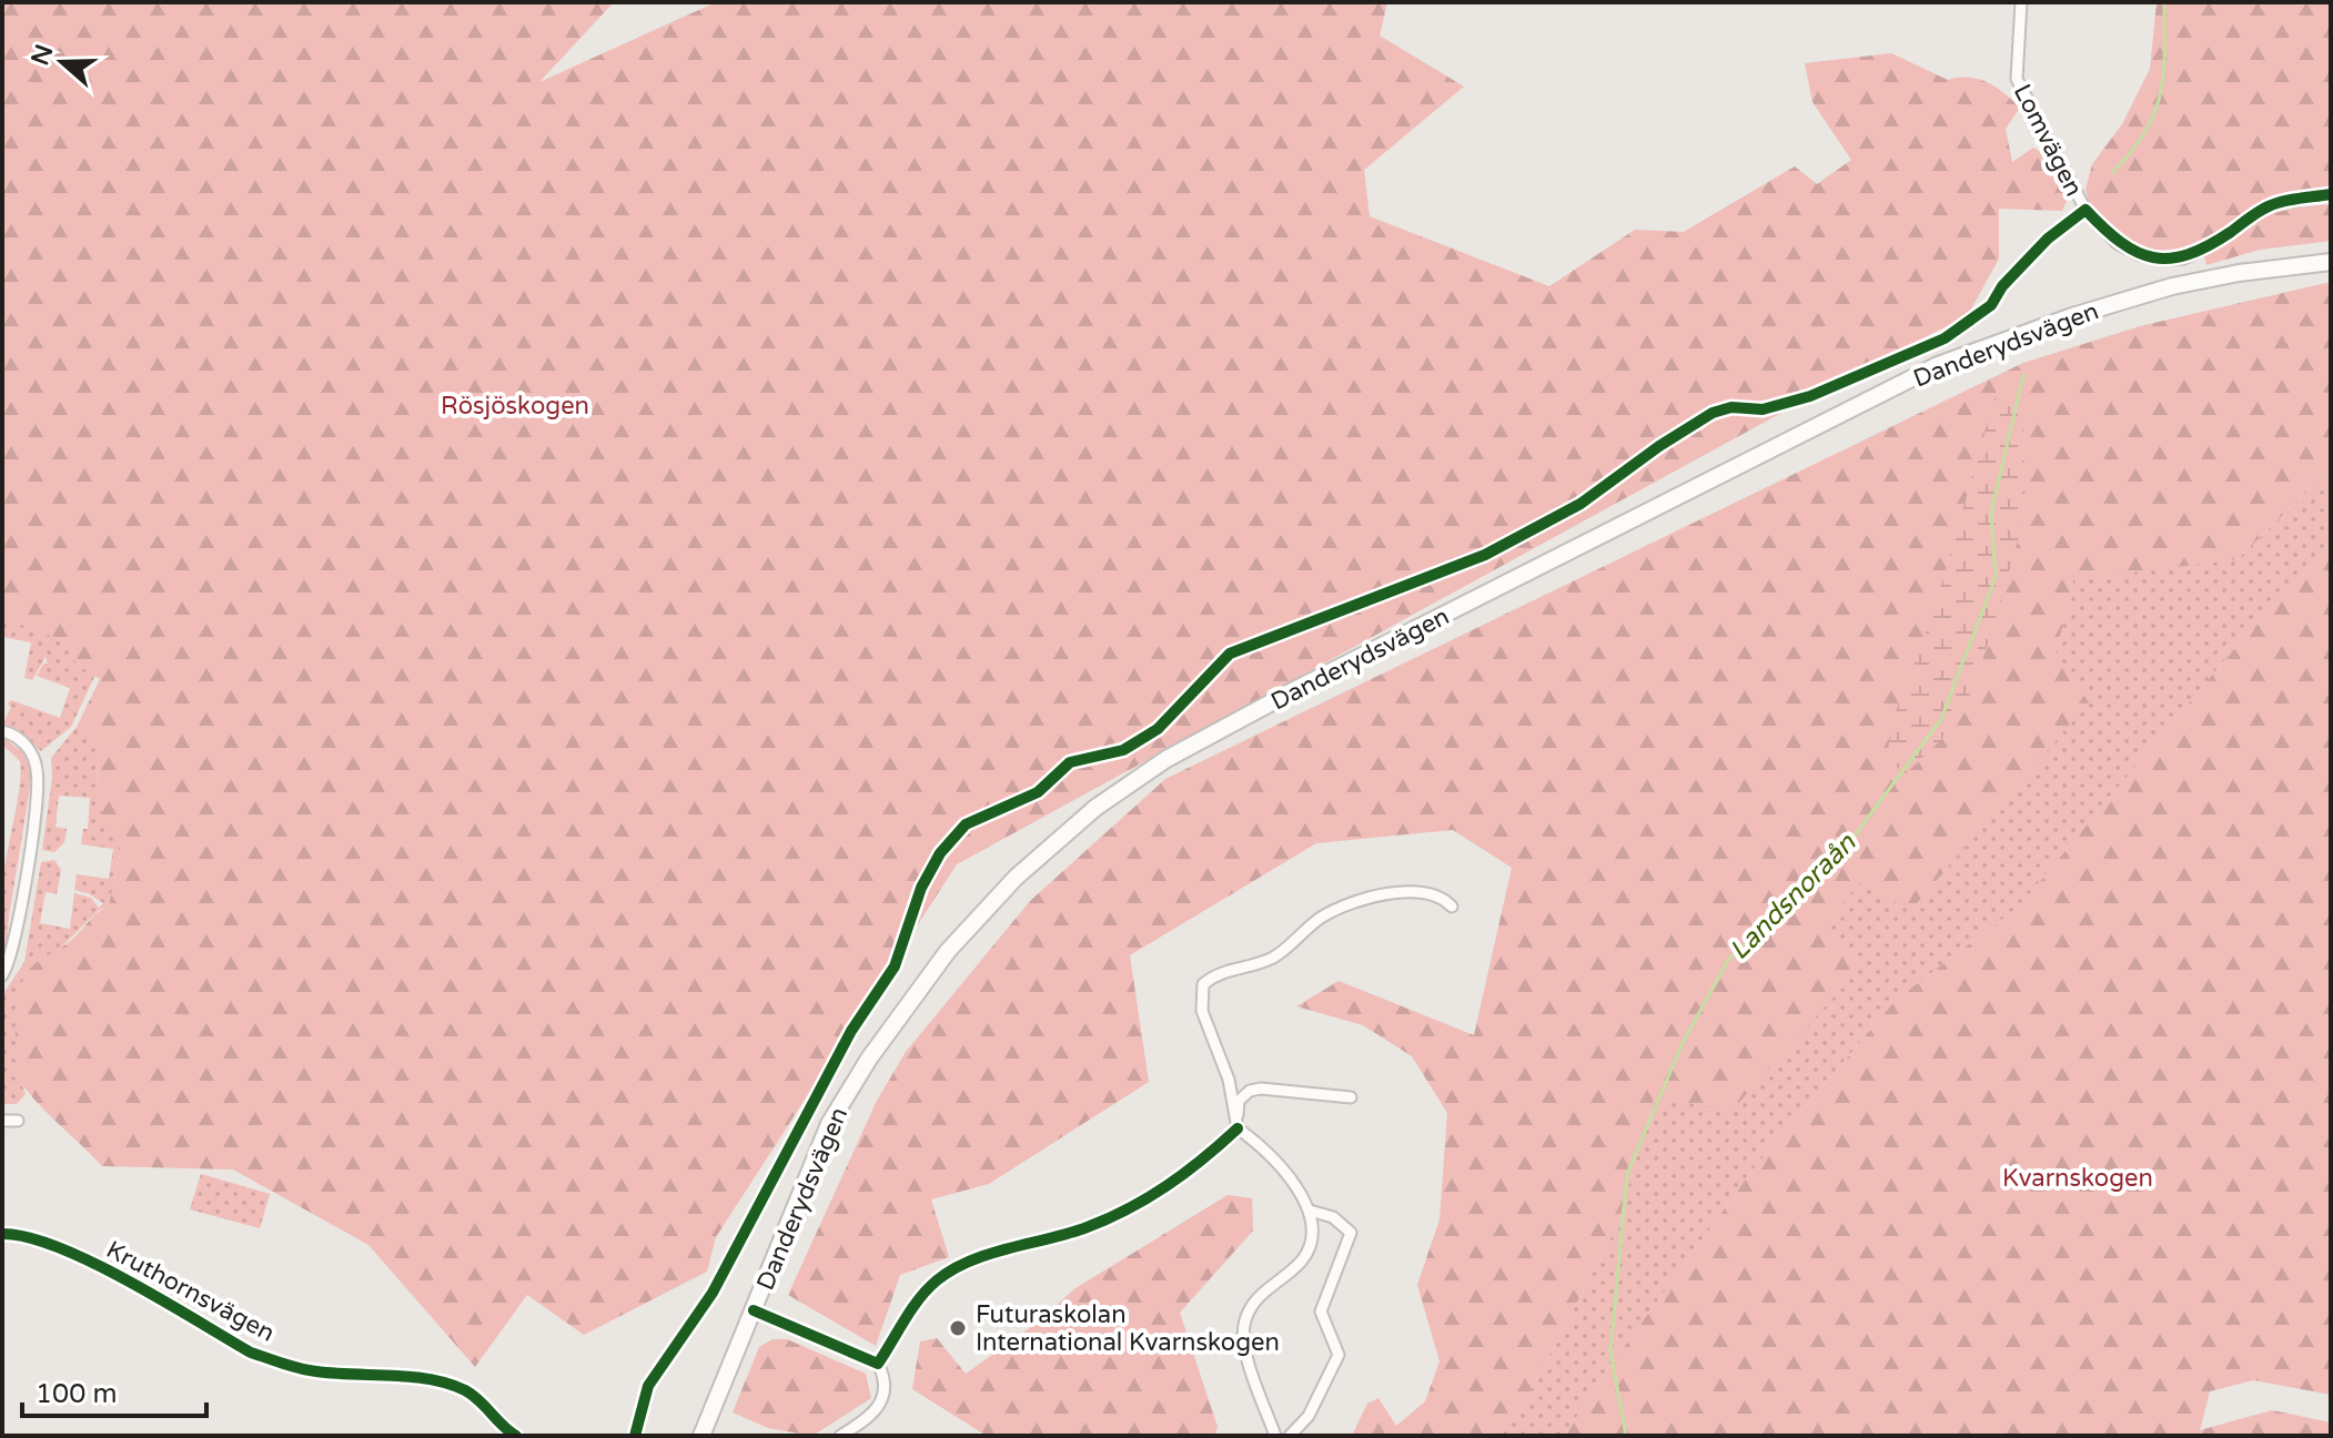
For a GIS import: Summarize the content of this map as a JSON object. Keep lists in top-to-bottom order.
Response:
{
  "streets": {
    "main road": ["Danderydsvägen"],
    "street": ["Lomvägen", "Kruthornsvägen"]
  },
  "water": ["Landsnoraån"],
  "parks": ["Rösjöskogen", "Kvarnskogen"],
  "places": ["Futuraskolan International Kvarnskogen"],
  "scale_bar": "100 m",
  "north": "left"
}
